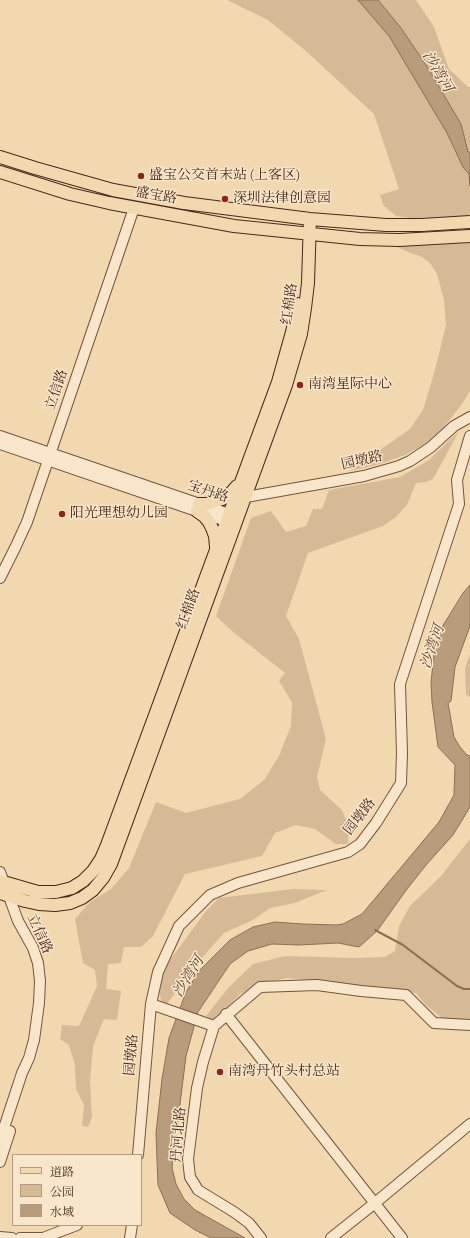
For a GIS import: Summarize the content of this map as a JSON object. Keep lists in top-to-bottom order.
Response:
{
  "streets": {
    "main road": ["盛宝路", "红棉路"],
    "street": [
      "立信路",
      "园墩路",
      "宝丹路",
      "丹河北路"
    ]
  },
  "crossings": [
    ["盛宝路", "红棉路"],
    ["盛宝路", "立信路"],
    ["红棉路", "立信路"],
    ["红棉路", "园墩路"],
    ["红棉路", "宝丹路"],
    ["立信路", "宝丹路"]
  ],
  "water": ["沙湾河"],
  "places": [
    "盛宝公交首末站 (上客区)",
    "深圳法律创意园",
    "南湾星际中心",
    "阳光理想幼儿园",
    "南湾丹竹头村总站"
  ],
  "legend": ["道路", "公园", "水域"]
}
